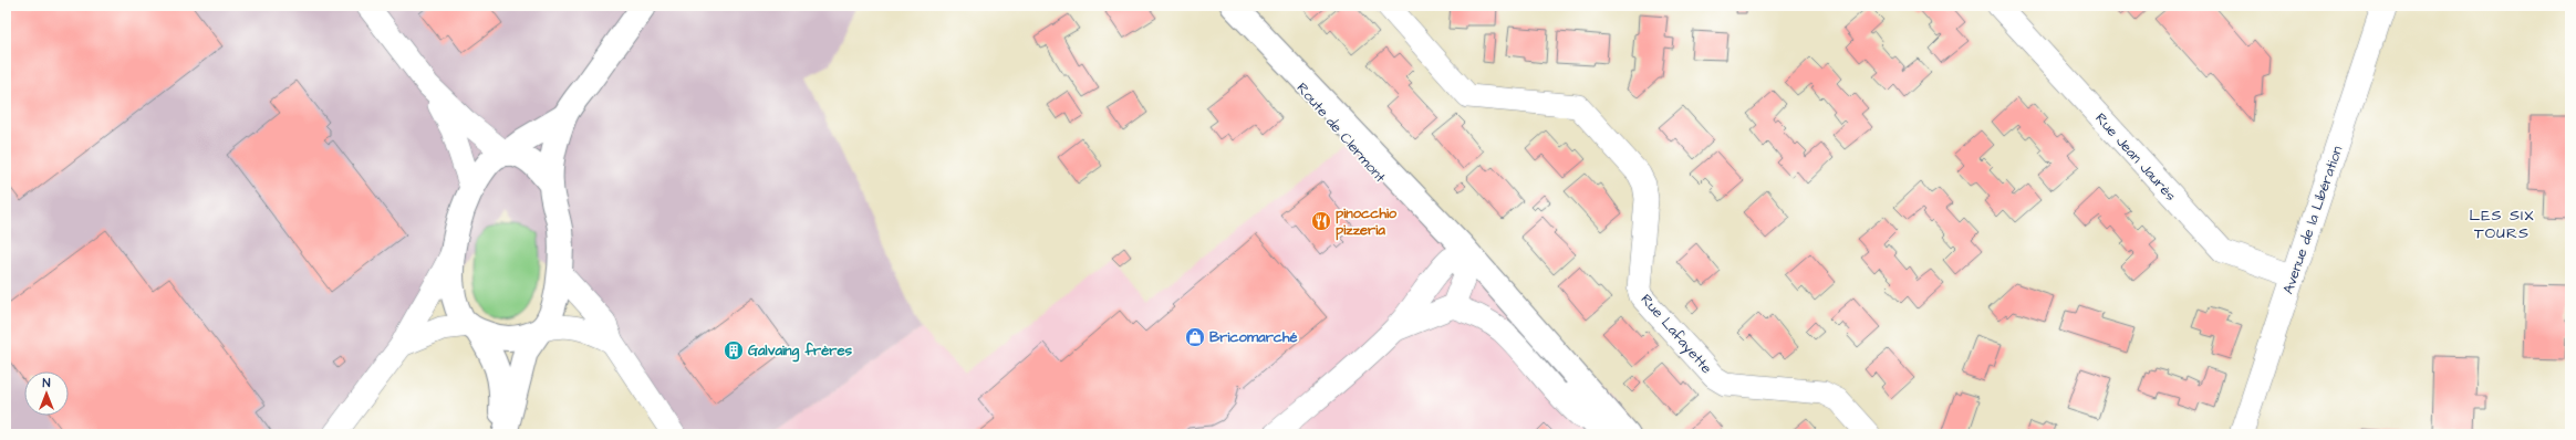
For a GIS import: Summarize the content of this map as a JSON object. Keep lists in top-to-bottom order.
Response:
{
  "streets": {
    "main road": ["Route de Clermont"],
    "street": ["Rue Jean Jaurès", "Avenue de la Libération", "Rue Lafayette"]
  },
  "crossings": [
    ["Rue Jean Jaurès", "Avenue de la Libération"]
  ],
  "districts": ["LES SIX TOURS"],
  "places": {
    "restaurant": ["pinocchio pizzeria"],
    "shop": ["Bricomarché"],
    "building": ["Galvaing frères"]
  },
  "north": "top"
}
